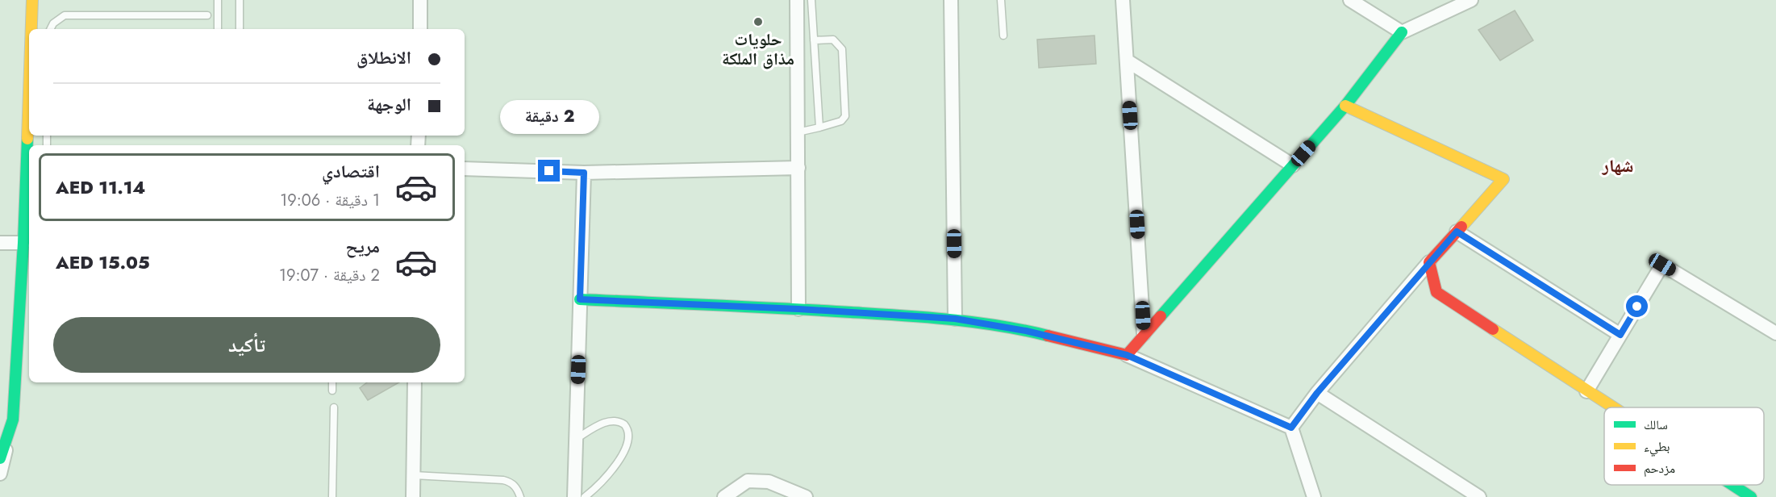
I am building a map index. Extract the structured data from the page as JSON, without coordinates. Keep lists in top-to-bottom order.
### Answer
{
  "districts": ["شهار"],
  "places": ["حلويات مذاق الملكة"],
  "legend": ["سالك", "بطيء", "مزدحم"],
  "page": {
    "banner": ["الانطلاق", "الوجهة"],
    "bubble": "2 دقيقة",
    "list": [
      {
        "name": "اقتصادي",
        "note": "1 دقيقة · 19:06",
        "value": "AED 11.14"
      },
      {
        "name": "مريح",
        "note": "2 دقيقة · 19:07",
        "value": "AED 15.05"
      }
    ],
    "buttons": "تأكيد"
  }
}
